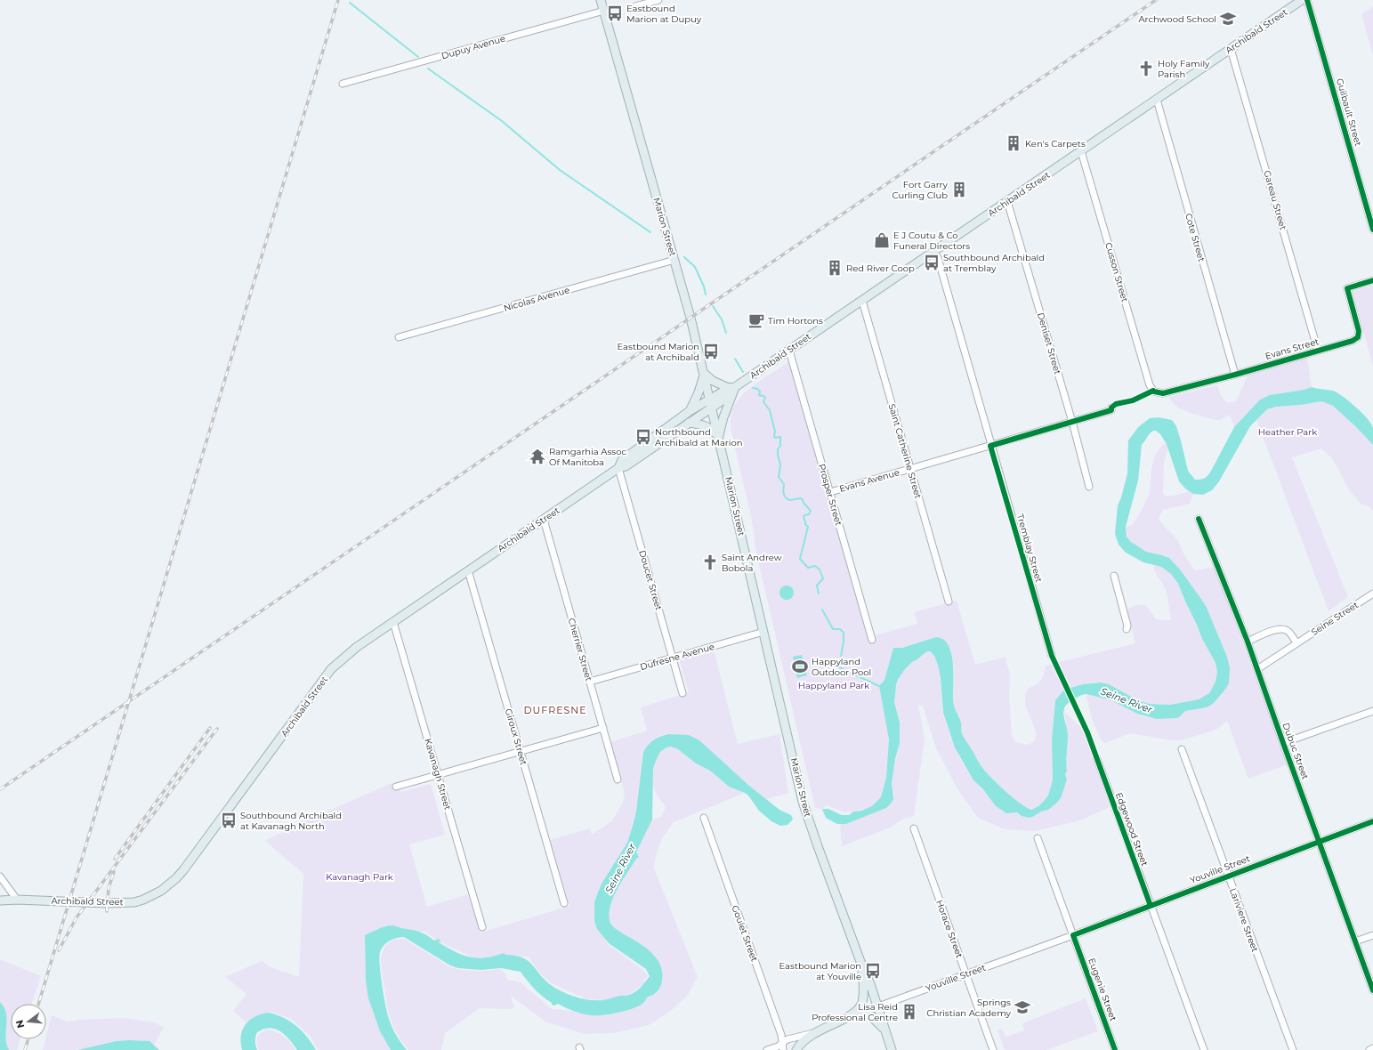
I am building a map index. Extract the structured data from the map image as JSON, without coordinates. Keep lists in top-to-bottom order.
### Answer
{
  "streets": {
    "main road": ["Archibald Street", "Marion Street"],
    "street": [
      "Dupuy Avenue",
      "Guilbault Street",
      "Gareau Street",
      "Cote Street",
      "Cusson Street",
      "Nicolas Avenue",
      "Deniset Street",
      "Evans Street",
      "Saint Catherine Street",
      "Evans Avenue",
      "Prosper Street",
      "Tremblay Street",
      "Doucet Street",
      "Seine Street",
      "Cherrier Street",
      "Dufresne Avenue",
      "Giroux Street",
      "Dubuc Street",
      "Kavanagh Street",
      "Edgewood Street",
      "Youville Street",
      "Lariviere Street",
      "Horace Street",
      "Goulet Street",
      "Eugenie Street"
    ]
  },
  "crossings": [
    ["Archibald Street", "Gareau Street"],
    ["Archibald Street", "Marion Street"],
    ["Archibald Street", "Cote Street"],
    ["Archibald Street", "Cusson Street"],
    ["Archibald Street", "Deniset Street"],
    ["Archibald Street", "Saint Catherine Street"],
    ["Archibald Street", "Prosper Street"],
    ["Archibald Street", "Tremblay Street"],
    ["Archibald Street", "Doucet Street"],
    ["Archibald Street", "Cherrier Street"],
    ["Archibald Street", "Giroux Street"],
    ["Archibald Street", "Kavanagh Street"],
    ["Dupuy Avenue", "Marion Street"],
    ["Gareau Street", "Evans Street"],
    ["Marion Street", "Nicolas Avenue"],
    ["Marion Street", "Dufresne Avenue"],
    ["Marion Street", "Youville Street"],
    ["Cote Street", "Evans Street"],
    ["Cusson Street", "Evans Street"],
    ["Saint Catherine Street", "Evans Avenue"],
    ["Evans Avenue", "Prosper Street"],
    ["Evans Avenue", "Tremblay Street"],
    ["Doucet Street", "Dufresne Avenue"],
    ["Seine Street", "Dubuc Street"],
    ["Cherrier Street", "Dufresne Avenue"],
    ["Dubuc Street", "Youville Street"],
    ["Edgewood Street", "Youville Street"],
    ["Youville Street", "Lariviere Street"],
    ["Youville Street", "Horace Street"],
    ["Youville Street", "Eugenie Street"]
  ],
  "districts": ["DUFRESNE"],
  "water": ["Seine River"],
  "parks": ["Heather Park", "Happyland Park", "Kavanagh Park"],
  "places": {
    "bus stop": [
      "Eastbound Marion at Dupuy",
      "Southbound Archibald at Tremblay",
      "Eastbound Marion at Archibald",
      "Northbound Archibald at Marion",
      "Southbound Archibald at Kavanagh North",
      "Eastbound Marion at Youville"
    ],
    "school or university": ["Archwood School", "Springs Christian Academy"],
    "church": ["Holy Family Parish", "Saint Andrew Bobola"],
    "building": [
      "Ken's Carpets",
      "Fort Garry Curling Club",
      "Red River Coop",
      "Lisa Reid Professional Centre"
    ],
    "shop": ["E J Coutu & Co Funeral Directors"],
    "cafe": ["Tim Hortons"],
    "temple": ["Ramgarhia Assoc Of Manitoba"],
    "sports": ["Happyland Outdoor Pool"]
  },
  "north": "left"
}
